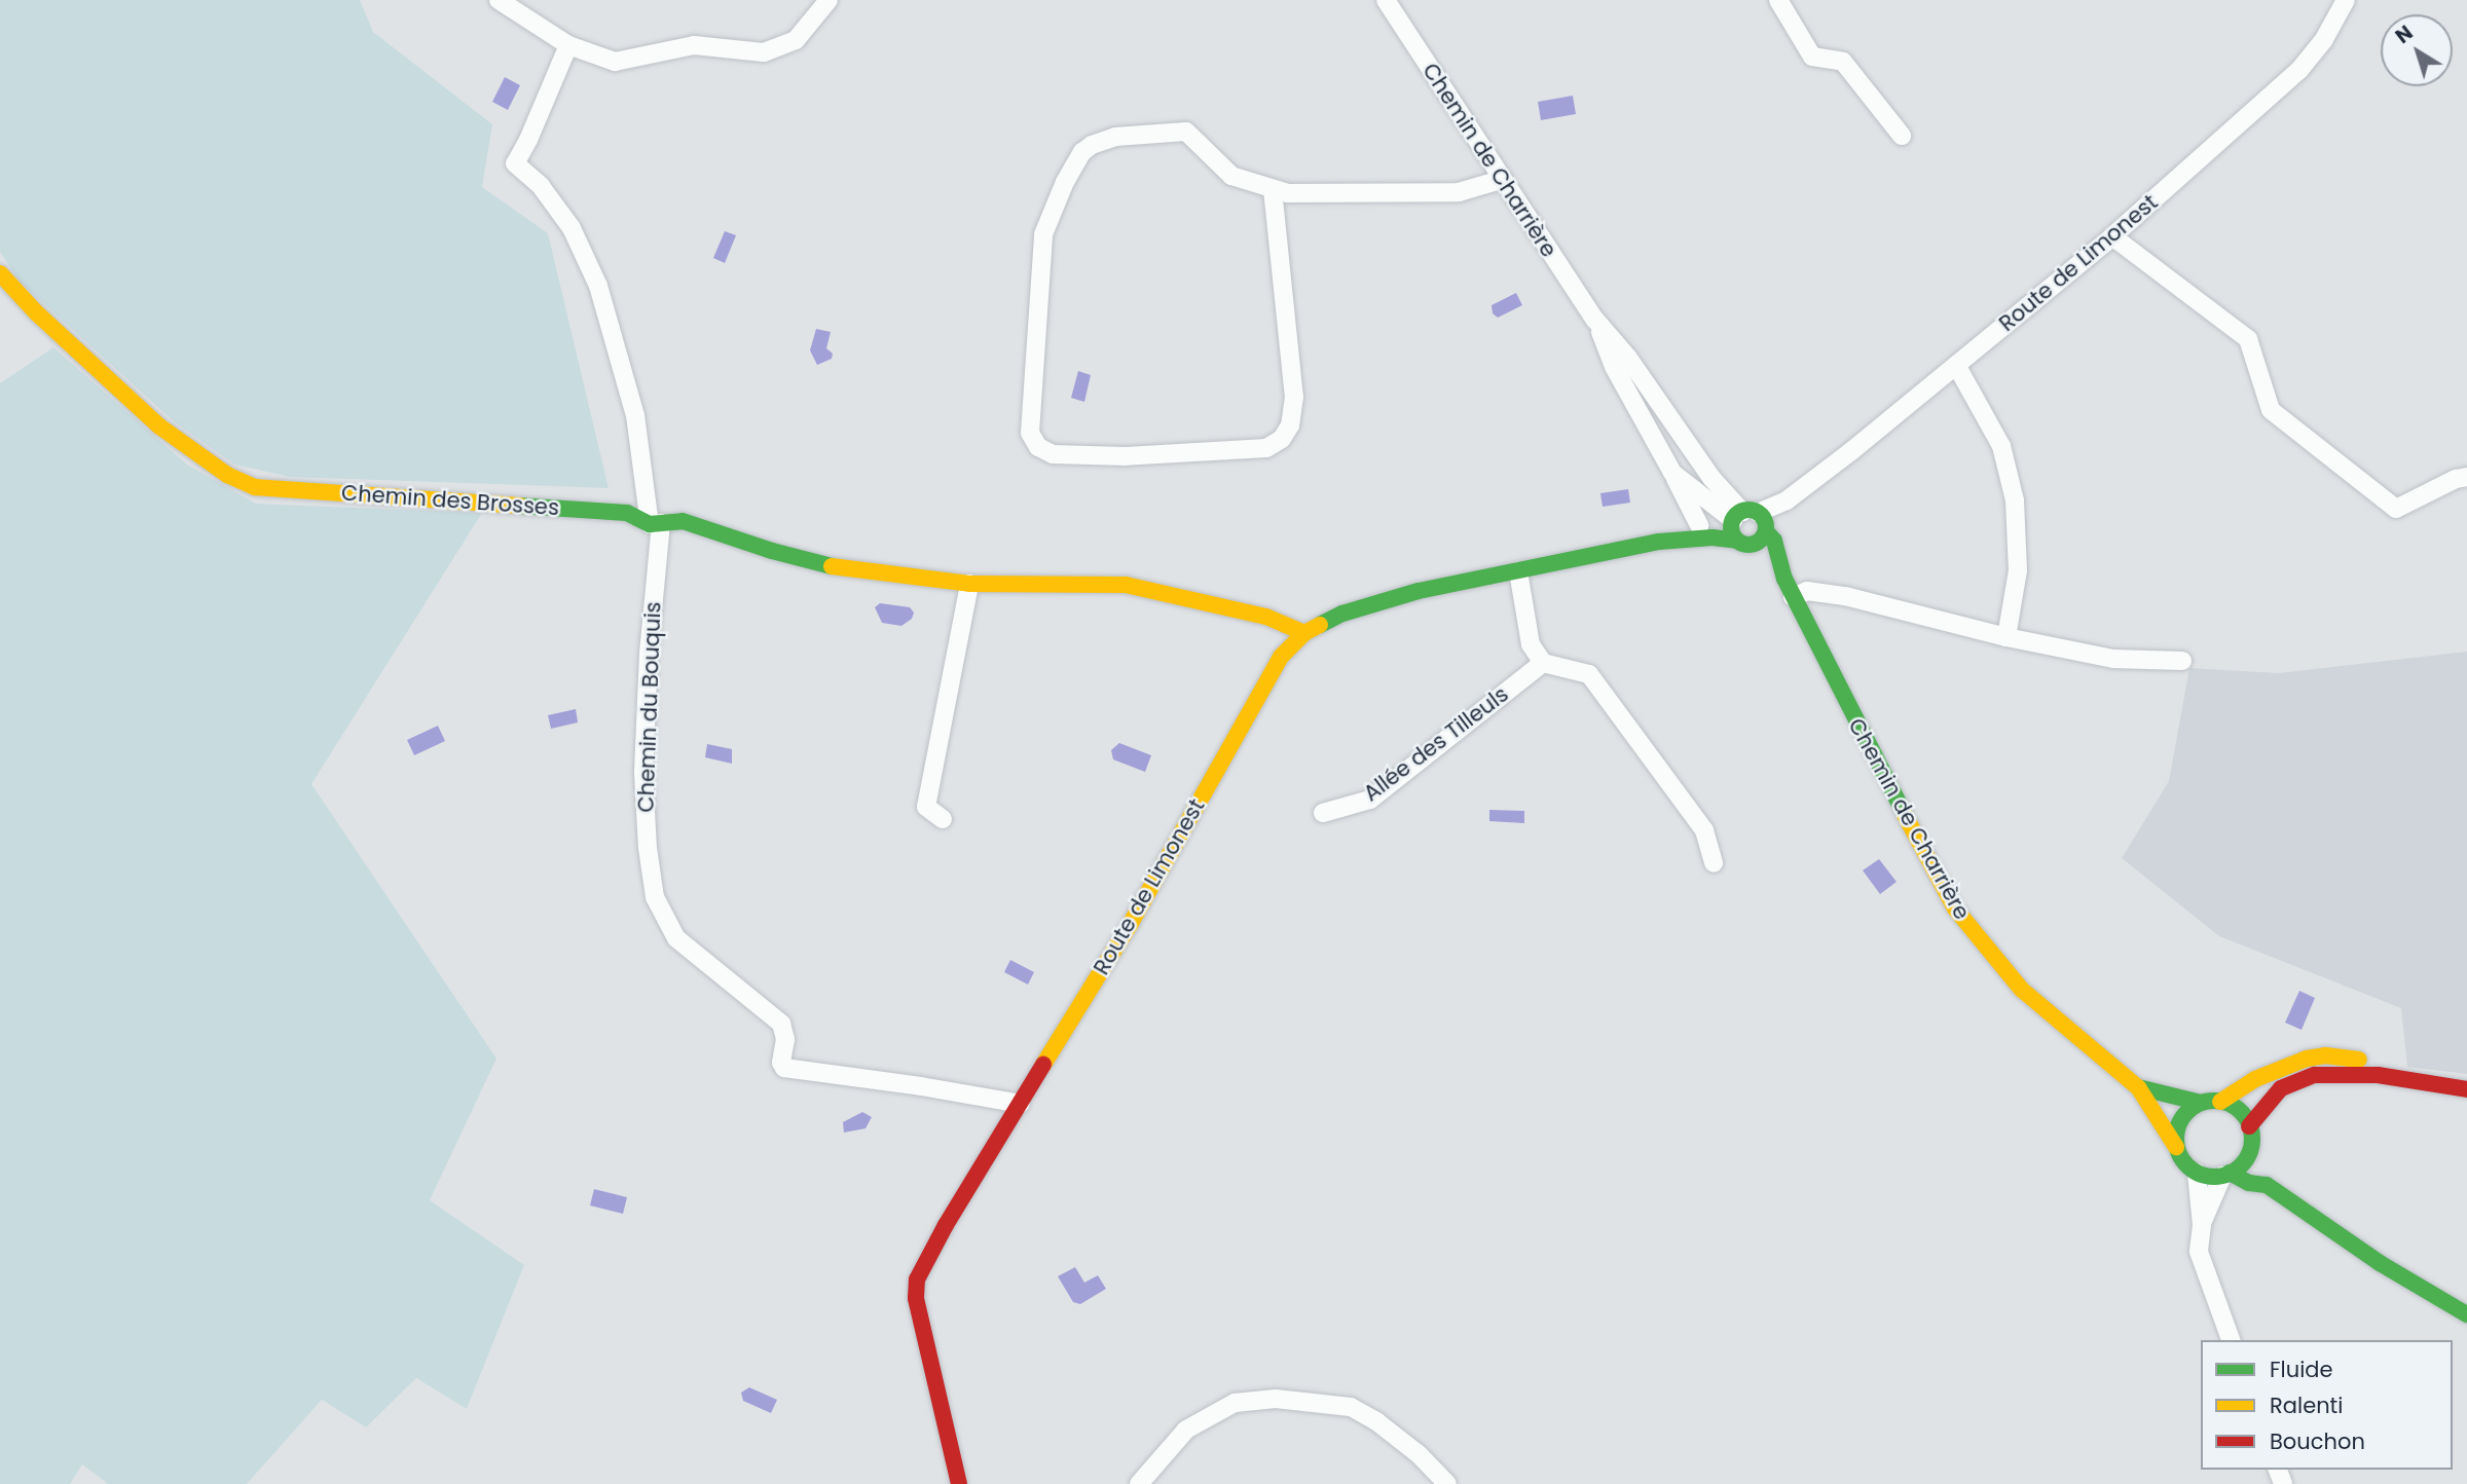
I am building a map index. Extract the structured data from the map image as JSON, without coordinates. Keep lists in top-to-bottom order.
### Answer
{
  "streets": {
    "street": [
      "Chemin de Charrière",
      "Route de Limonest",
      "Chemin des Brosses",
      "Chemin du Bouquis",
      "Allée des Tilleuls"
    ]
  },
  "crossings": [
    ["Chemin de Charrière", "Route de Limonest"],
    ["Route de Limonest", "Chemin des Brosses"],
    ["Route de Limonest", "Chemin du Bouquis"],
    ["Chemin des Brosses", "Chemin du Bouquis"]
  ],
  "legend": ["Fluide", "Ralenti", "Bouchon"],
  "north": "top left"
}
